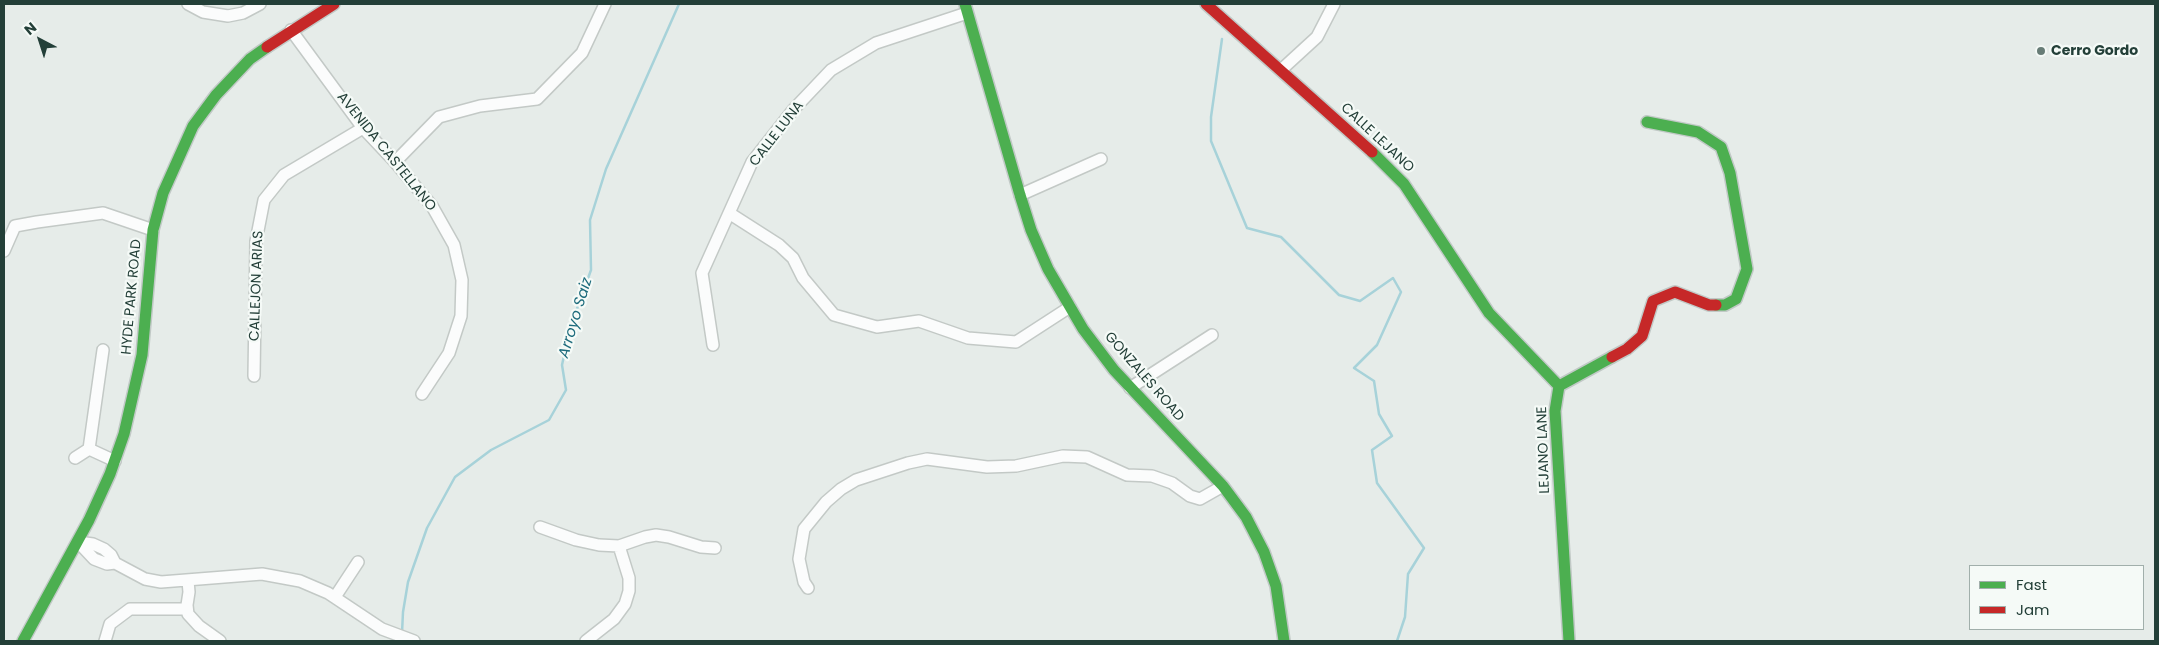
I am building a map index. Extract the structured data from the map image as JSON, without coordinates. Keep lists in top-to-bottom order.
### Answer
{
  "streets": {
    "street": [
      "CALLE LUNA",
      "CALLE LEJANO",
      "AVENIDA CASTELLANO",
      "CALLEJON ARIAS",
      "HYDE PARK ROAD",
      "GONZALES ROAD",
      "LEJANO LANE"
    ]
  },
  "crossings": [
    ["CALLE LUNA", "GONZALES ROAD"],
    ["CALLE LEJANO", "LEJANO LANE"],
    ["AVENIDA CASTELLANO", "CALLEJON ARIAS"],
    ["AVENIDA CASTELLANO", "HYDE PARK ROAD"]
  ],
  "water": ["Arroyo Saiz"],
  "places": ["Cerro Gordo"],
  "legend": ["Fast", "Jam"],
  "north": "top left"
}
